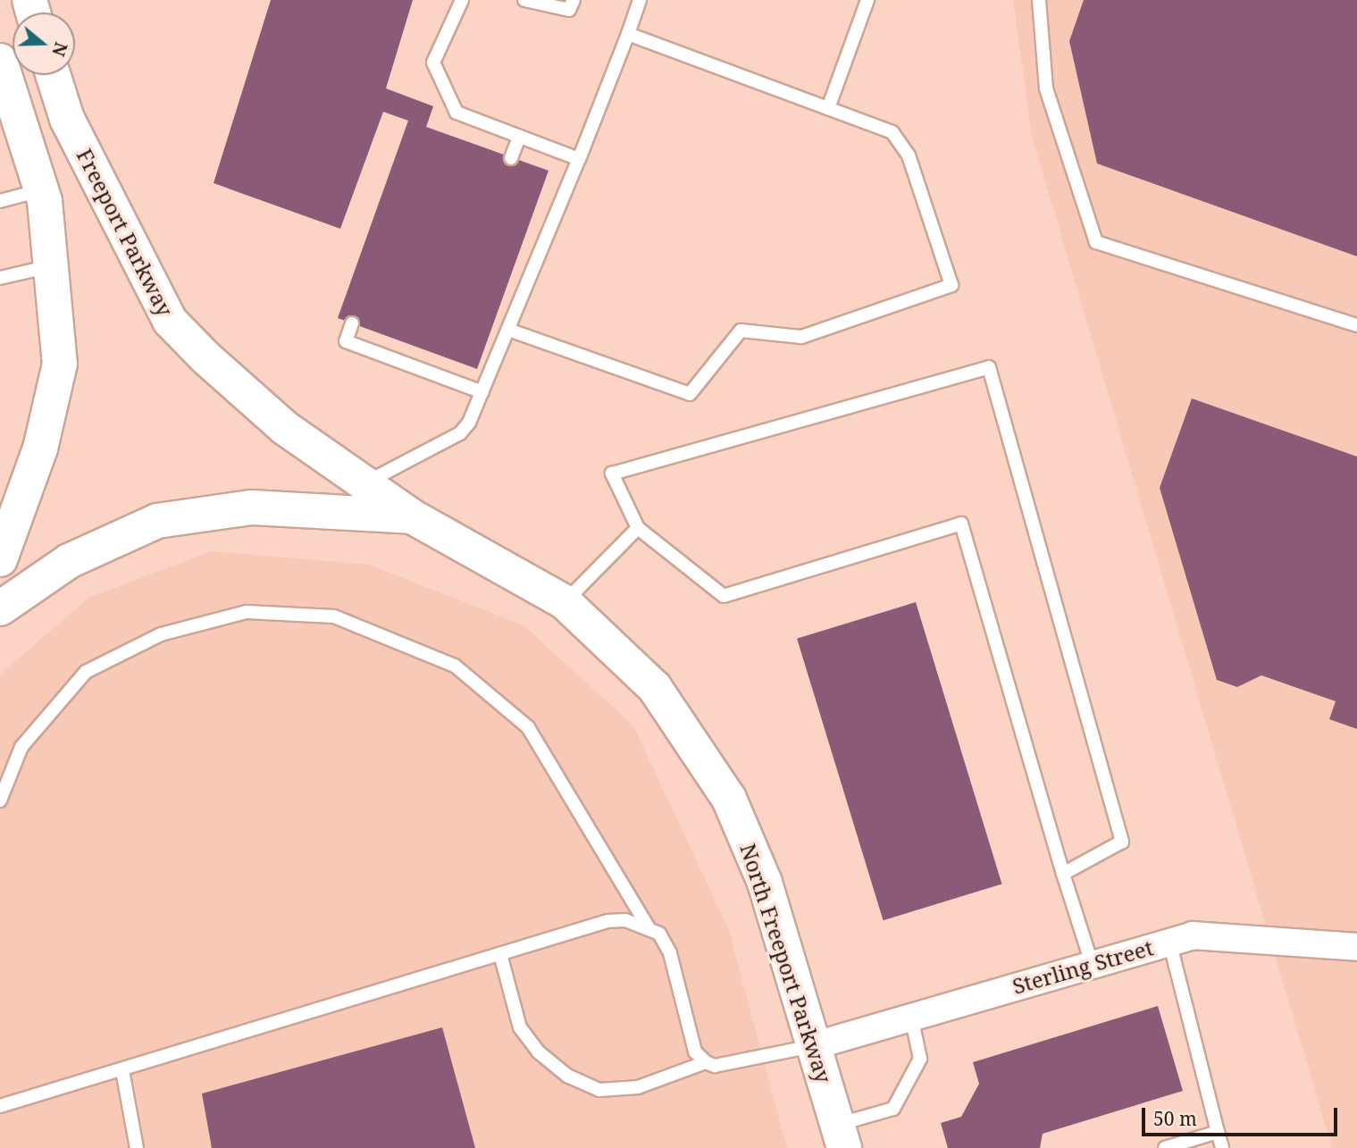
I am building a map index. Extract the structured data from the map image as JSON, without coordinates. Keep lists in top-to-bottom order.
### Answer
{
  "streets": {
    "main road": ["Freeport Parkway", "North Freeport Parkway"],
    "street": ["Sterling Street"]
  },
  "crossings": [
    ["Freeport Parkway", "North Freeport Parkway"],
    ["North Freeport Parkway", "Sterling Street"]
  ],
  "scale_bar": "50 m",
  "north": "right"
}
